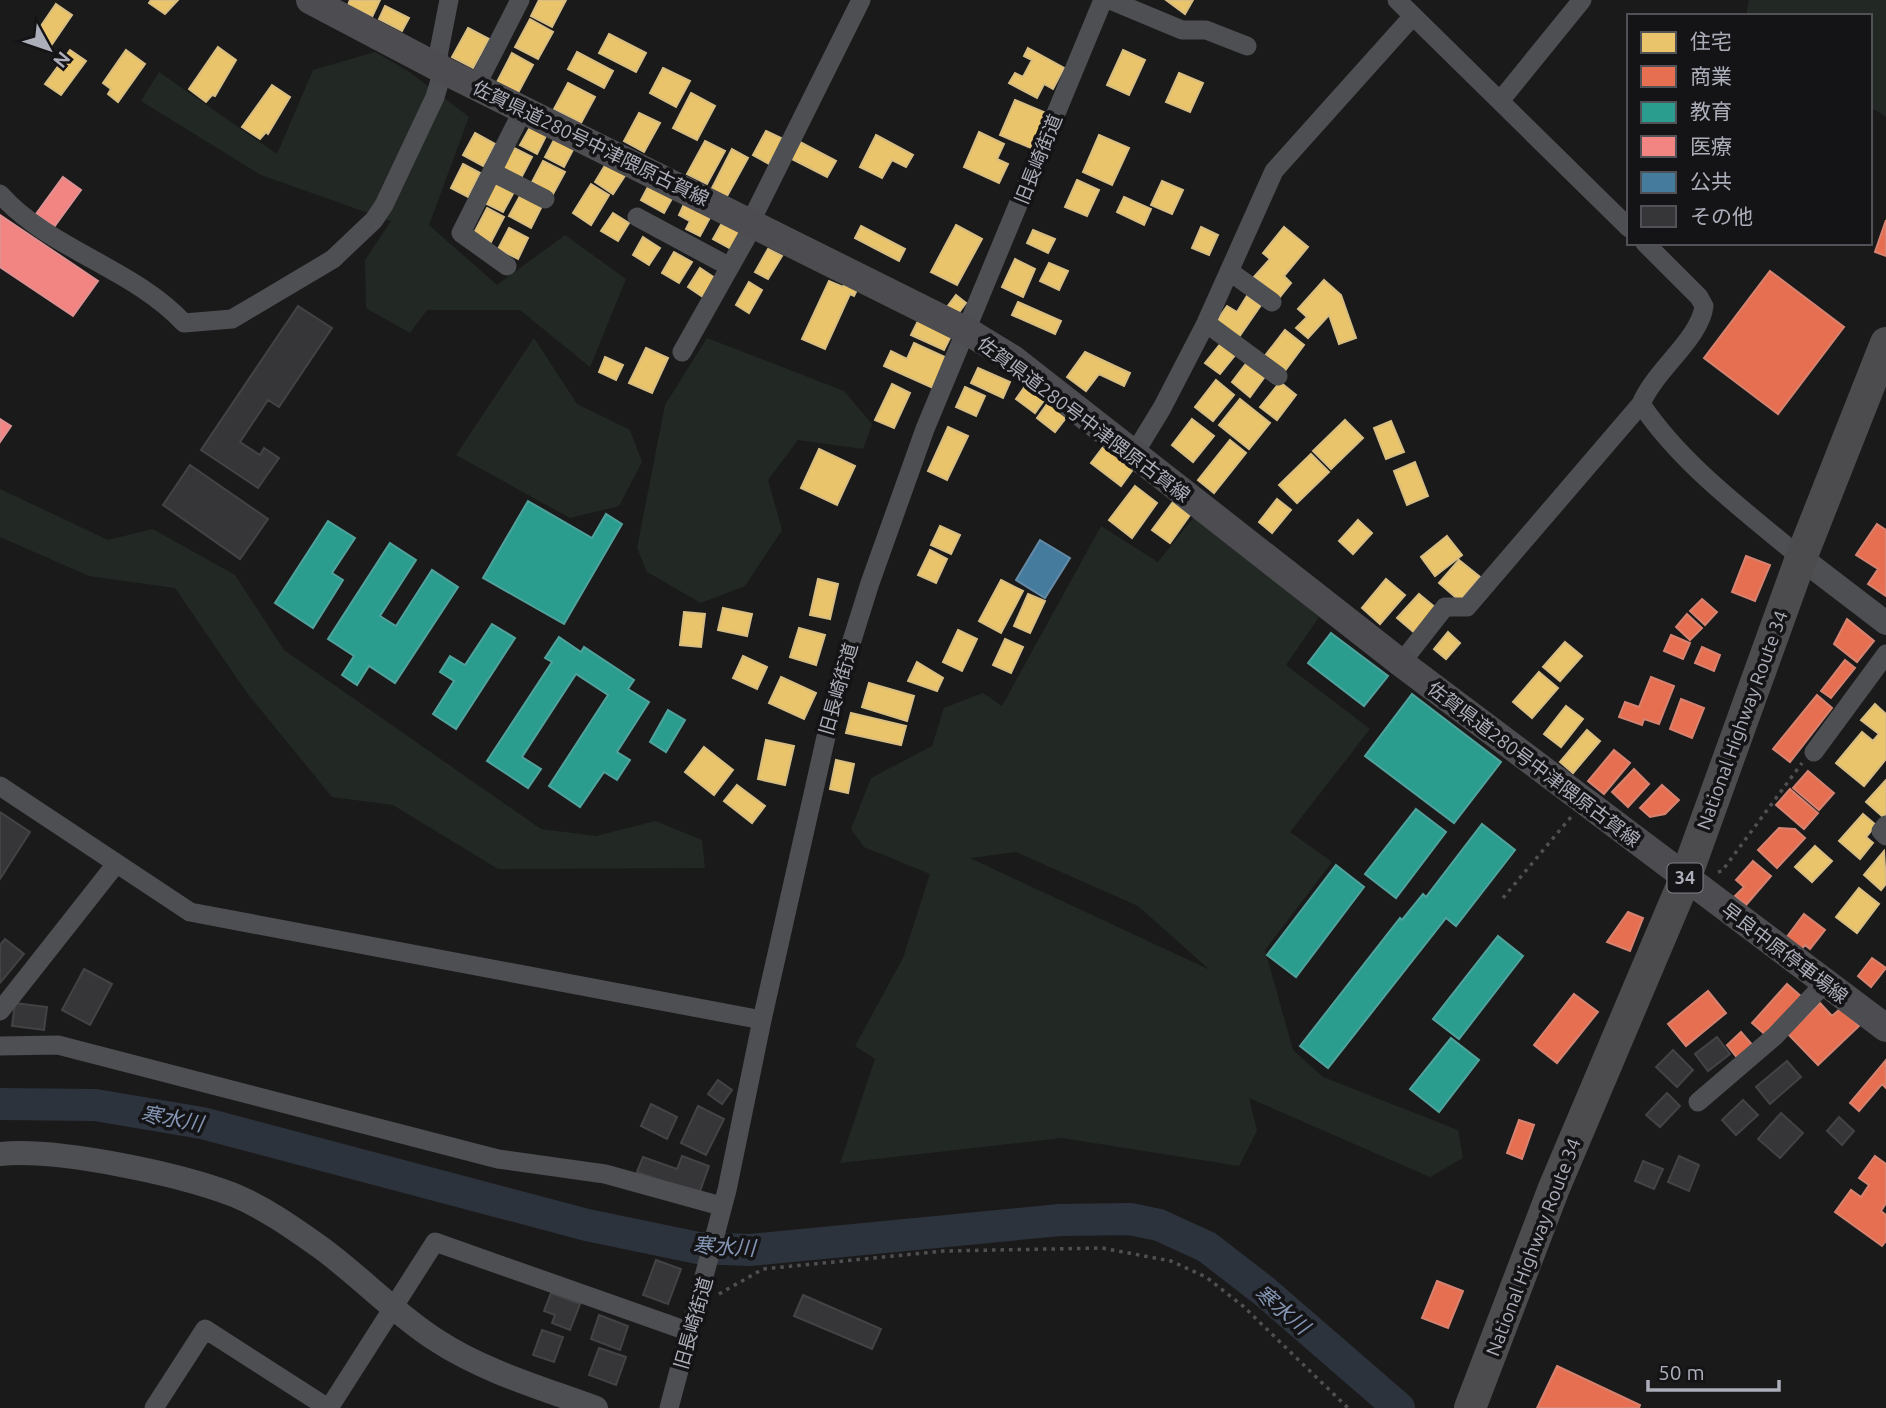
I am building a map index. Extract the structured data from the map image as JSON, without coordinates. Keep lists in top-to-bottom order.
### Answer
{
  "streets": {
    "highway": ["National Highway Route 34", "34"],
    "main road": ["佐賀県道280号中津隈原古賀線", "早良中原停車場線"],
    "street": ["旧長崎街道"]
  },
  "crossings": [
    ["佐賀県道280号中津隈原古賀線", "旧長崎街道"],
    ["佐賀県道280号中津隈原古賀線", "National Highway Route 34"],
    ["佐賀県道280号中津隈原古賀線", "早良中原停車場線"],
    ["National Highway Route 34", "早良中原停車場線"]
  ],
  "water": ["寒水川"],
  "legend": [
    "住宅",
    "商業",
    "教育",
    "医療",
    "公共",
    "その他"
  ],
  "scale_bar": "50 m",
  "north": "bottom right"
}
